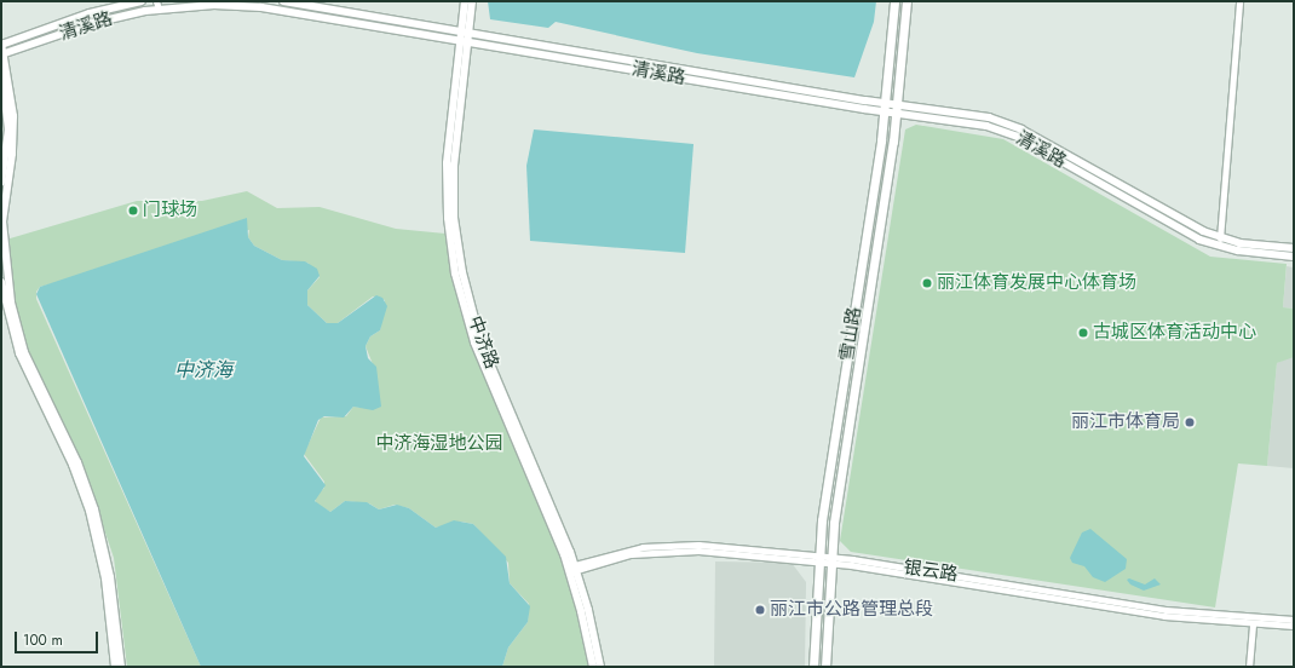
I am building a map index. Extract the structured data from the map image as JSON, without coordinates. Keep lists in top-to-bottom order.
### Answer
{
  "streets": {
    "main road": ["雪山路"],
    "street": ["清溪路", "中济路", "银云路"]
  },
  "crossings": [
    ["清溪路", "雪山路"],
    ["清溪路", "中济路"],
    ["雪山路", "银云路"],
    ["中济路", "银云路"]
  ],
  "water": ["中济海"],
  "parks": ["中济海湿地公园"],
  "places": [
    "门球场",
    "丽江体育发展中心体育场",
    "古城区体育活动中心",
    "丽江市体育局",
    "丽江市公路管理总段"
  ],
  "scale_bar": "100 m"
}
